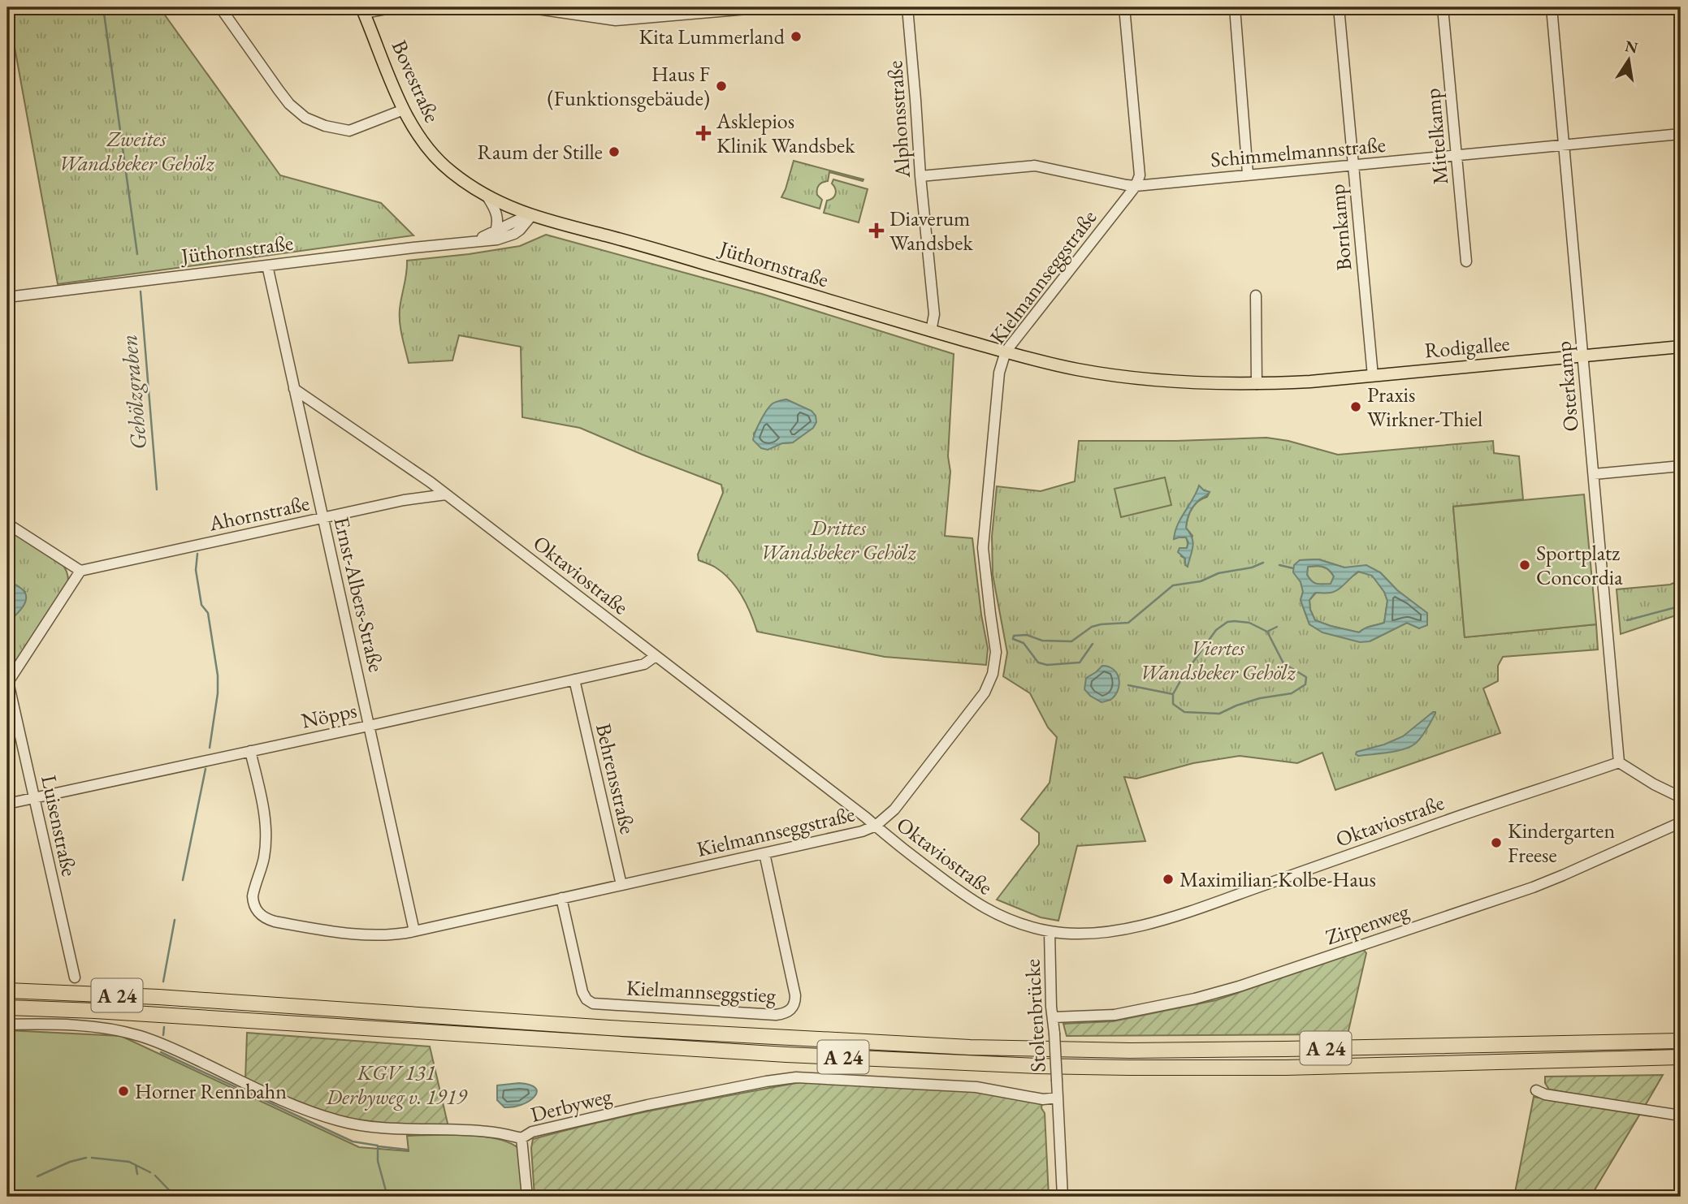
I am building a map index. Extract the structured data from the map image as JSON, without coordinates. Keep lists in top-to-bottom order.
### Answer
{
  "streets": {
    "highway": ["A 24"],
    "main road": ["Bovestraße", "Jüthornstraße", "Rodigallee"],
    "street": [
      "Alphonsstraße",
      "Mittelkamp",
      "Schimmelmannstraße",
      "Bornkamp",
      "Kielmannseggstraße",
      "Osterkamp",
      "Ahornstraße",
      "Oktaviostraße",
      "Ernst-Albers-Straße",
      "Nöpps",
      "Behrensstraße",
      "Luisenstraße",
      "Zirpenweg",
      "Kielmannseggstieg",
      "Stoltenbrücke",
      "Derbyweg"
    ]
  },
  "crossings": [
    ["Bovestraße", "Jüthornstraße"],
    ["Alphonsstraße", "Schimmelmannstraße"],
    ["Alphonsstraße", "Jüthornstraße"],
    ["Mittelkamp", "Schimmelmannstraße"],
    ["Schimmelmannstraße", "Bornkamp"],
    ["Schimmelmannstraße", "Kielmannseggstraße"],
    ["Schimmelmannstraße", "Osterkamp"],
    ["Bornkamp", "Rodigallee"],
    ["Jüthornstraße", "Kielmannseggstraße"],
    ["Jüthornstraße", "Rodigallee"],
    ["Jüthornstraße", "Ernst-Albers-Straße"],
    ["Kielmannseggstraße", "Rodigallee"],
    ["Kielmannseggstraße", "Oktaviostraße"],
    ["Kielmannseggstraße", "Ernst-Albers-Straße"],
    ["Kielmannseggstraße", "Nöpps"],
    ["Kielmannseggstraße", "Behrensstraße"],
    ["Kielmannseggstraße", "Kielmannseggstieg"],
    ["Rodigallee", "Osterkamp"],
    ["Osterkamp", "Oktaviostraße"],
    ["Ahornstraße", "Oktaviostraße"],
    ["Ahornstraße", "Ernst-Albers-Straße"],
    ["Oktaviostraße", "Ernst-Albers-Straße"],
    ["Oktaviostraße", "Nöpps"],
    ["Oktaviostraße", "Stoltenbrücke"],
    ["Ernst-Albers-Straße", "Nöpps"],
    ["Nöpps", "Behrensstraße"],
    ["Nöpps", "Luisenstraße"],
    ["Zirpenweg", "Stoltenbrücke"],
    ["Stoltenbrücke", "Derbyweg"]
  ],
  "water": ["Gehölzgraben"],
  "parks": [
    "Zweites Wandsbeker Gehölz",
    "Drittes Wandsbeker Gehölz",
    "Viertes Wandsbeker Gehölz",
    "KGV 131 Derbyweg v. 1919"
  ],
  "places": {
    "other": [
      "Kita Lummerland",
      "Haus F (Funktionsgebäude)",
      "Raum der Stille",
      "Praxis Wirkner-Thiel",
      "Sportplatz Concordia",
      "Kindergarten Freese",
      "Maximilian-Kolbe-Haus",
      "Horner Rennbahn"
    ],
    "health": ["Asklepios Klinik Wandsbek", "Diaverum Wandsbek"]
  },
  "north": "top"
}
